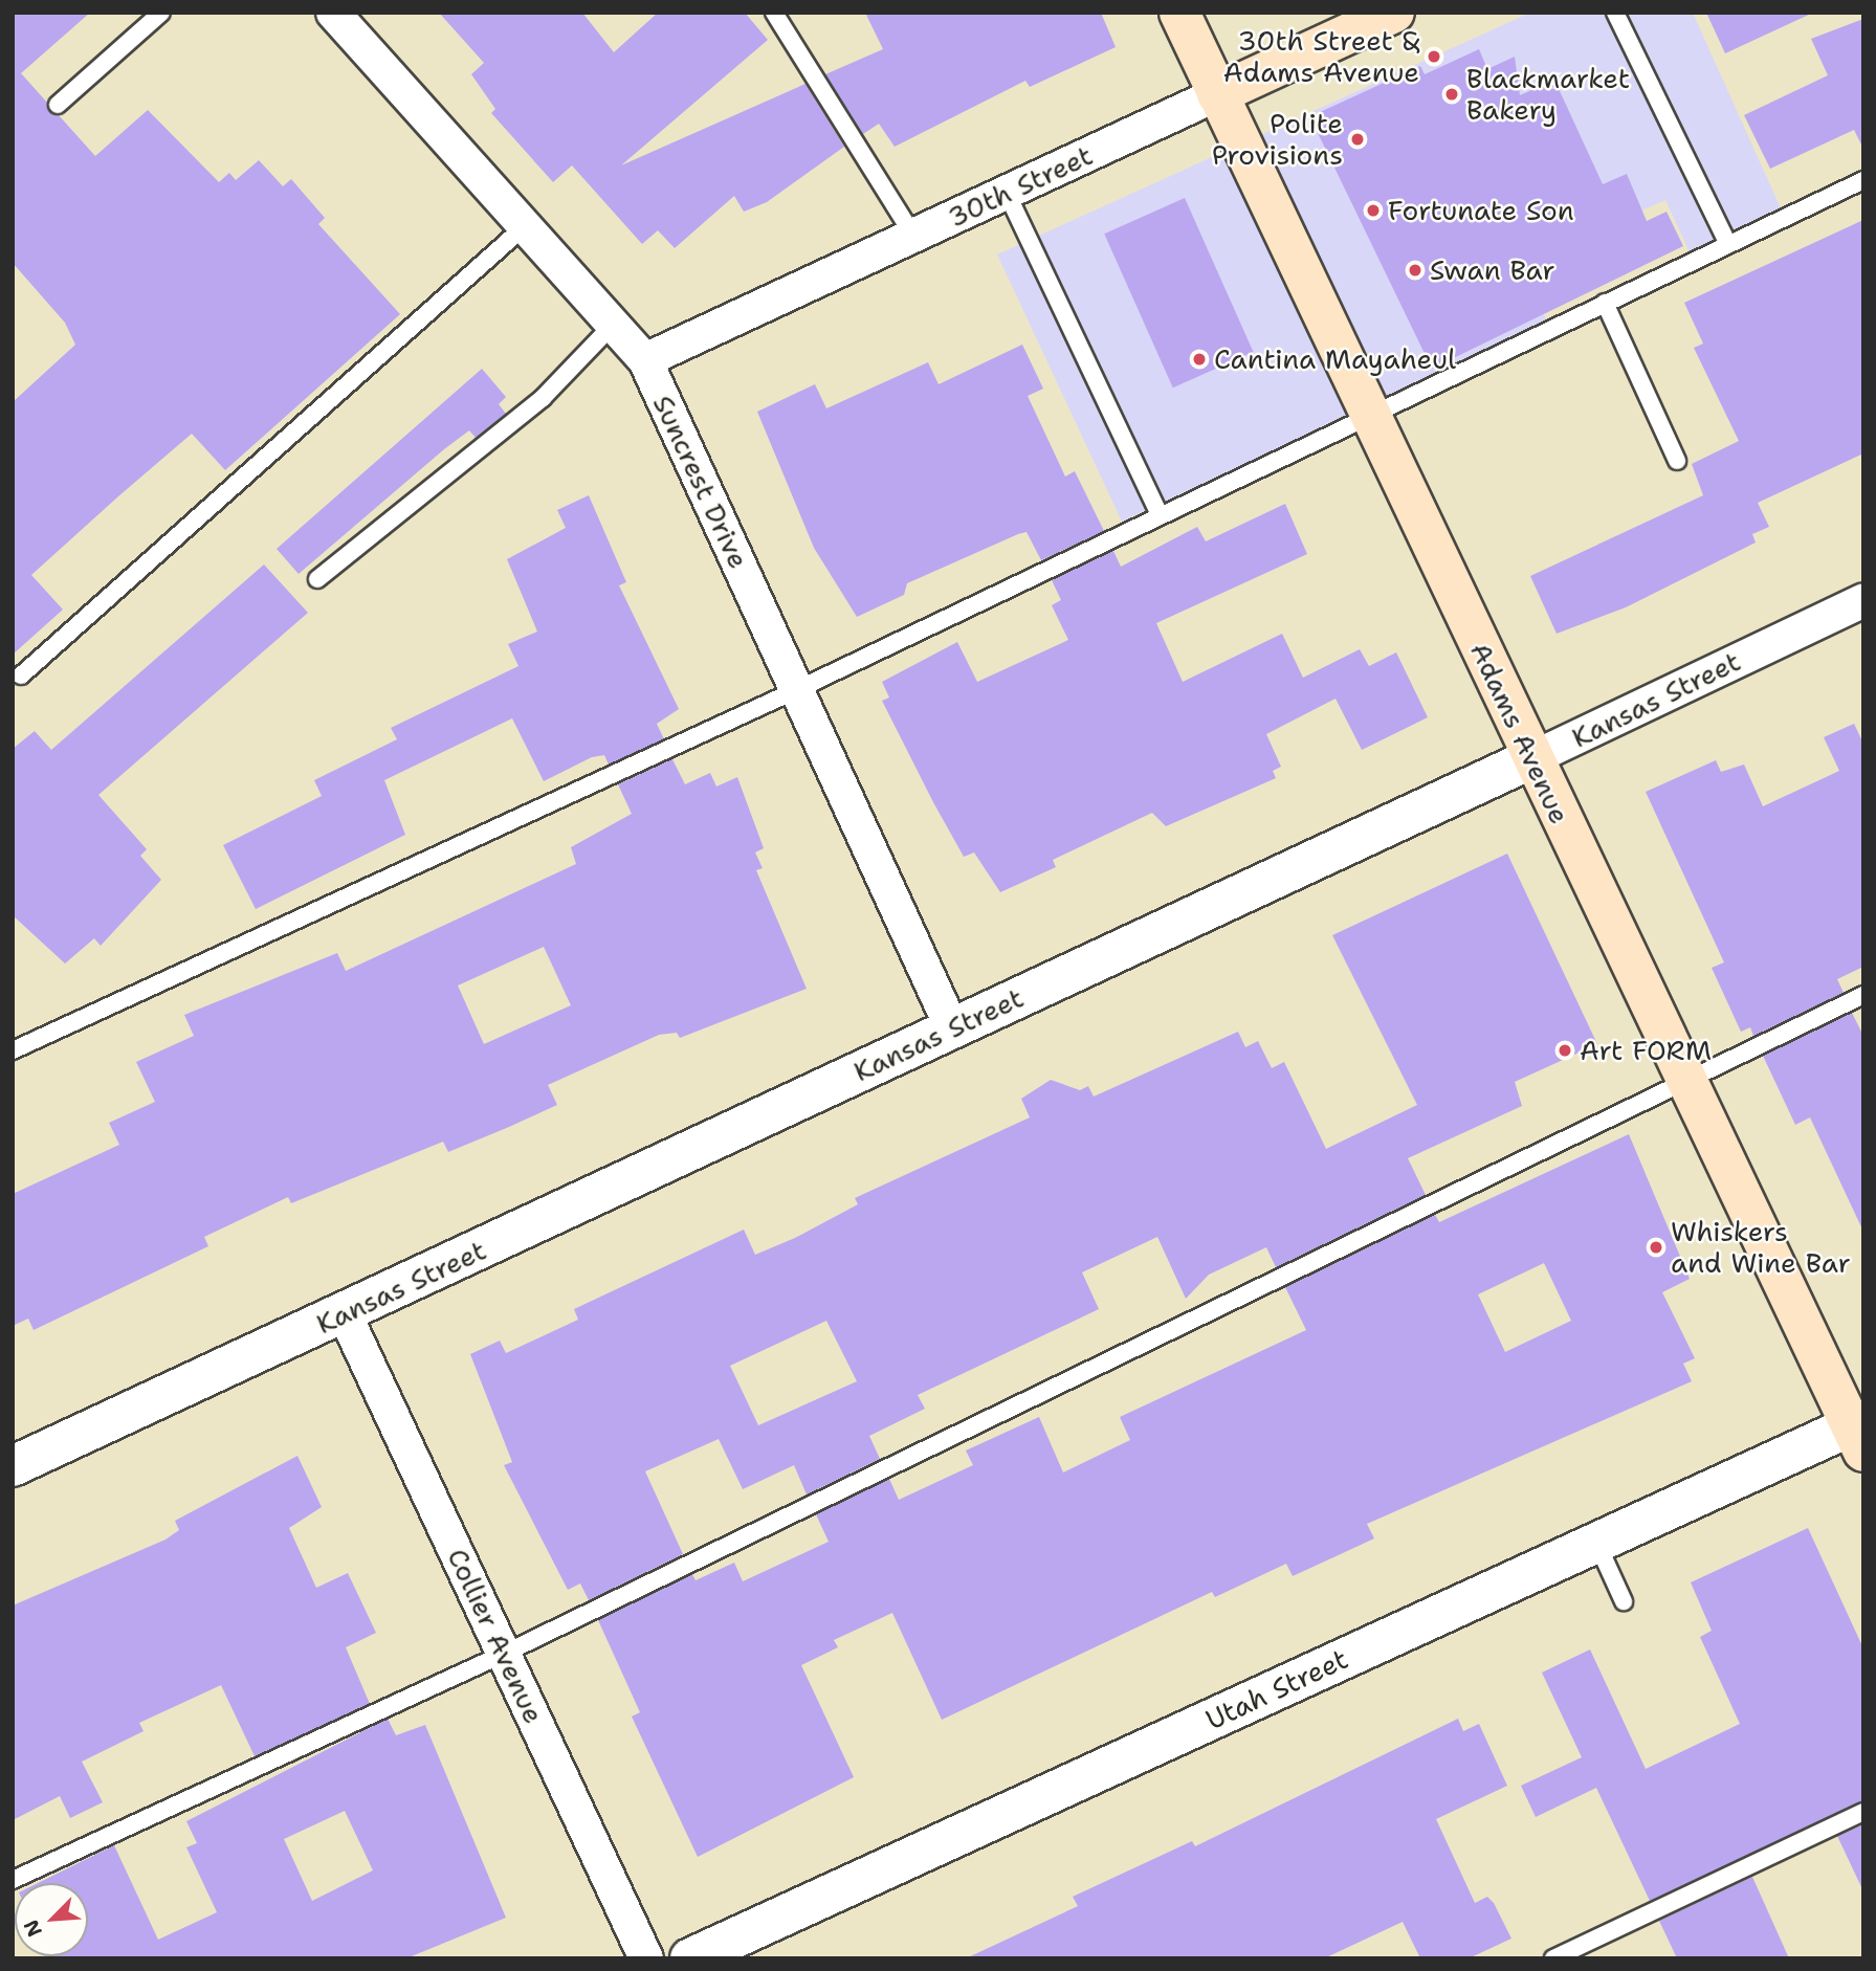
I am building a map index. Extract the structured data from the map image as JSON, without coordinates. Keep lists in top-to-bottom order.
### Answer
{
  "streets": {
    "main road": ["30th Street", "Adams Avenue"],
    "street": [
      "Suncrest Drive",
      "Kansas Street",
      "Collier Avenue",
      "Utah Street"
    ]
  },
  "crossings": [
    ["30th Street", "Suncrest Drive"],
    ["30th Street", "Adams Avenue"],
    ["Suncrest Drive", "Kansas Street"],
    ["Kansas Street", "Adams Avenue"],
    ["Kansas Street", "Collier Avenue"],
    ["Adams Avenue", "Utah Street"]
  ],
  "places": [
    "30th Street & Adams Avenue",
    "Blackmarket Bakery",
    "Polite Provisions",
    "Fortunate Son",
    "Swan Bar",
    "Cantina Mayaheul",
    "Art FORM",
    "Whiskers and Wine Bar"
  ],
  "north": "bottom left"
}
